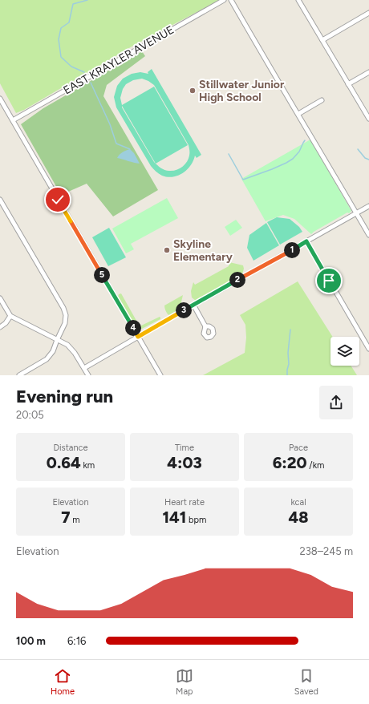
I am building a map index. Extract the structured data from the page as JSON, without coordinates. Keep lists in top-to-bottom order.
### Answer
{
  "streets": {
    "street": ["EAST KRAYLER AVENUE"]
  },
  "places": ["Stillwater Junior High School", "Skyline Elementary"],
  "page": {
    "pins": [
      "1",
      "5",
      "2",
      "3",
      "4"
    ],
    "heading": ["Evening run", "20:05"],
    "stats": [
      ["Distance", "0.64 km"],
      ["Time", "4:03"],
      ["Pace", "6:20 /km"],
      ["Elevation", "7 m"],
      ["Heart rate", "141 bpm"],
      ["kcal", "48"]
    ],
    "chart": ["Elevation", "238–245 m"],
    "list": [
      {
        "name": "100 m",
        "note": "6:16"
      }
    ],
    "tabs": ["Home", "Map", "Saved"]
  }
}
